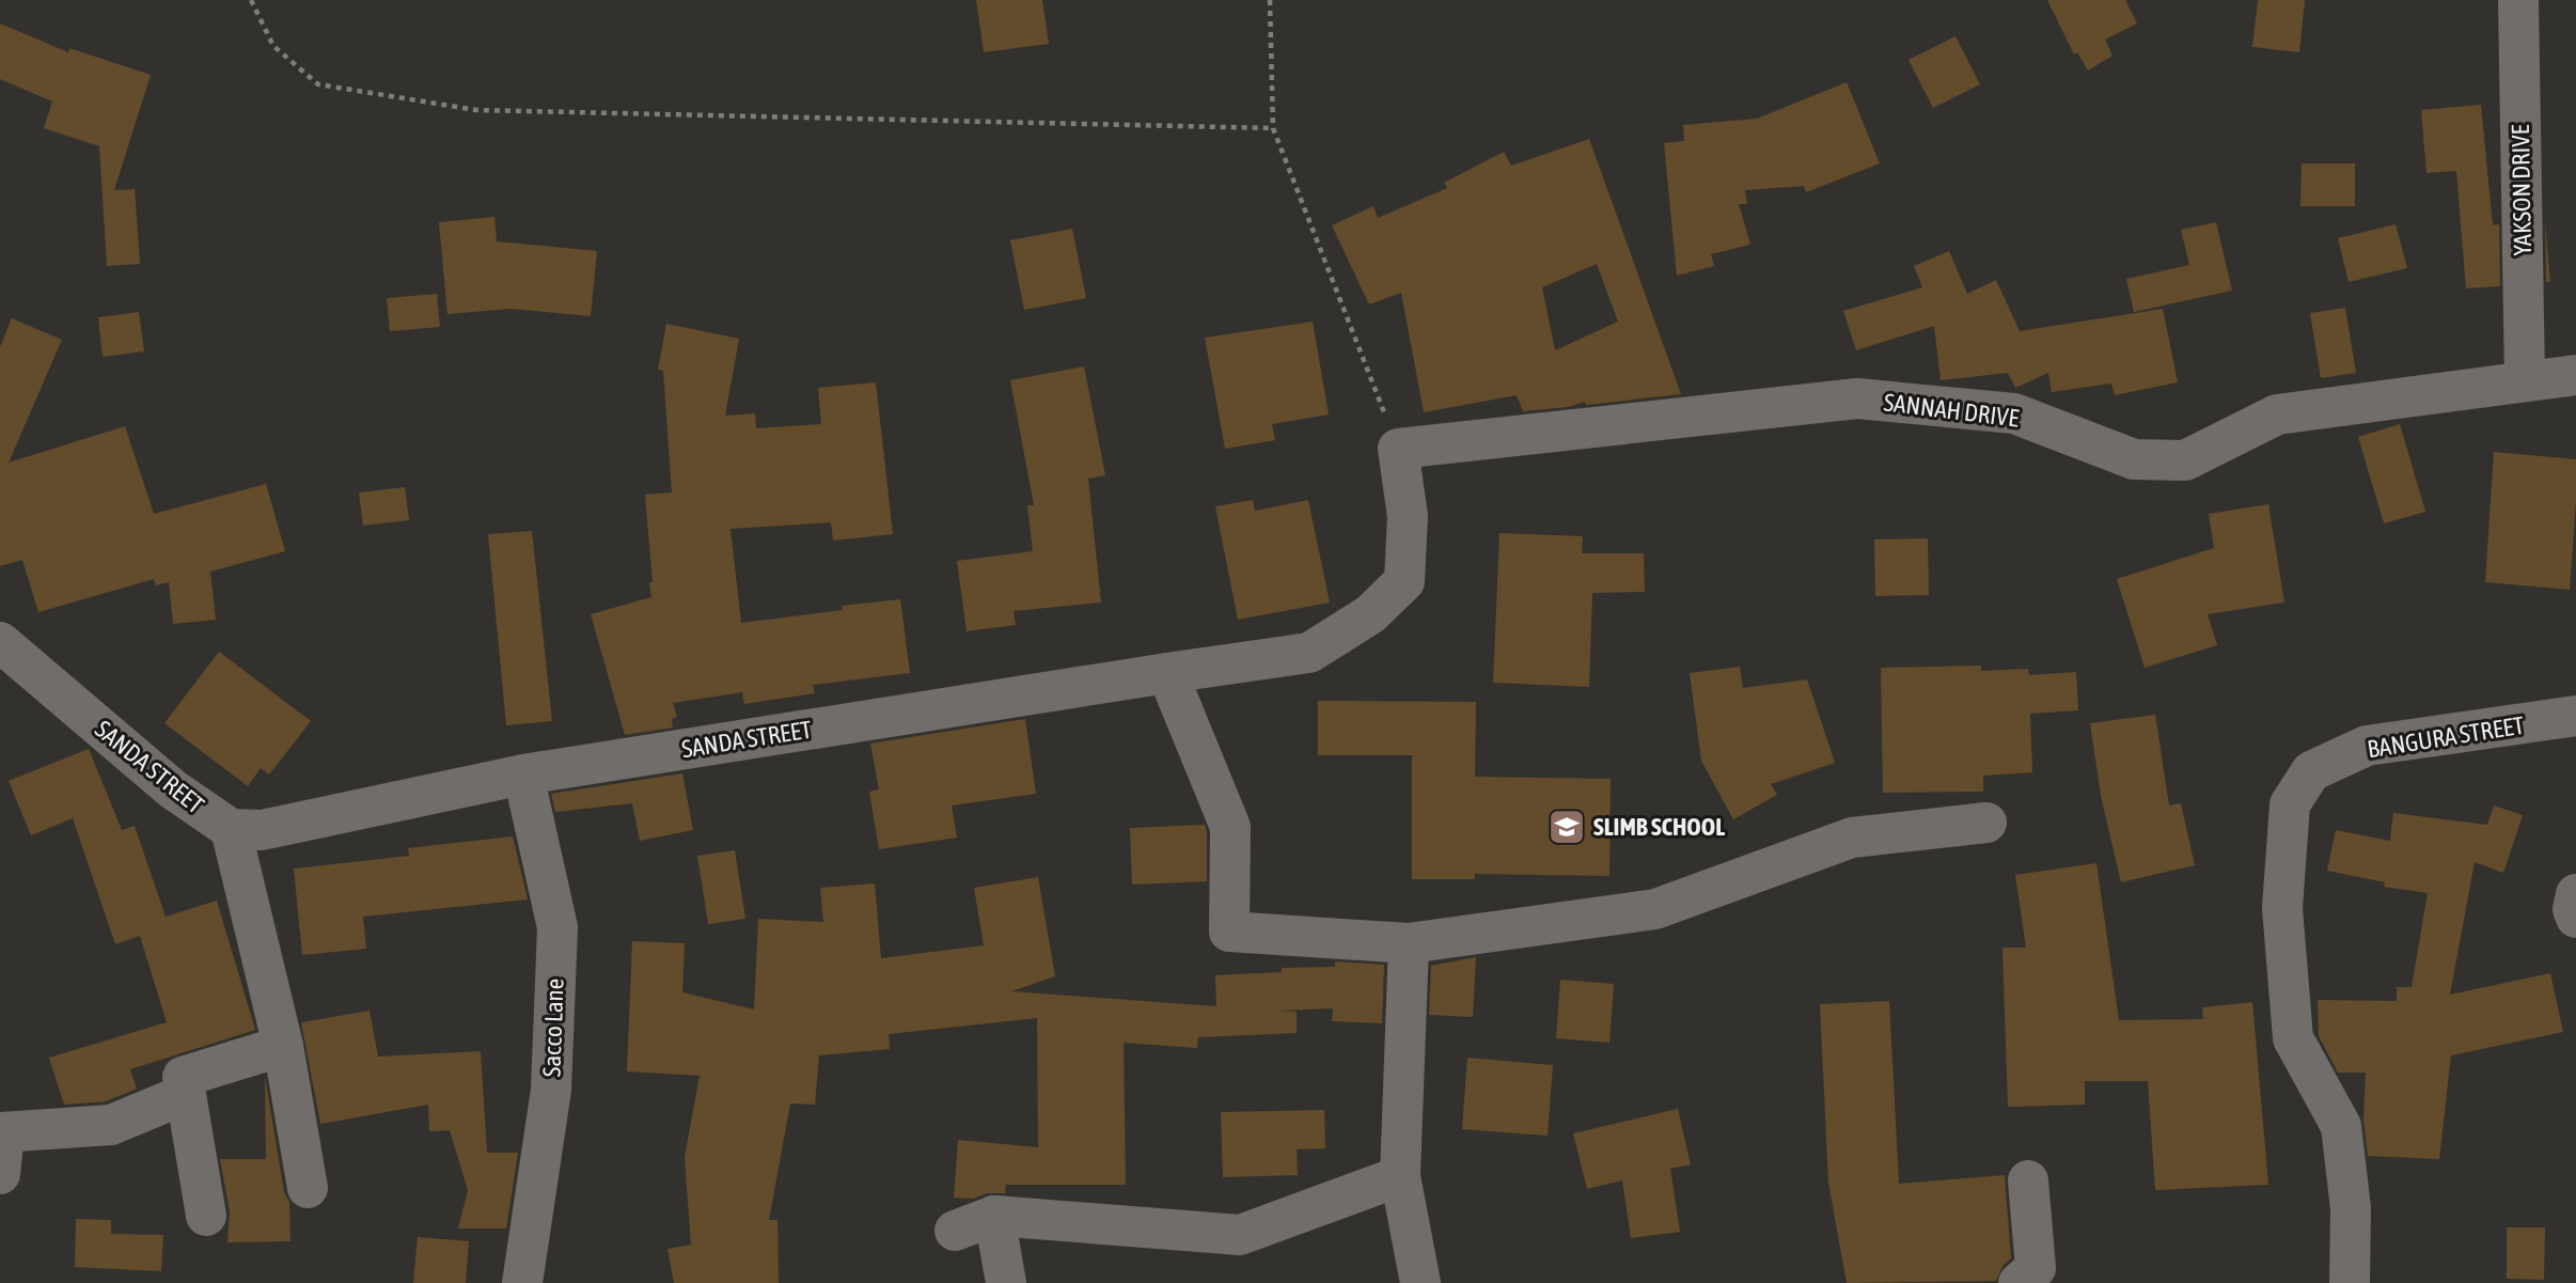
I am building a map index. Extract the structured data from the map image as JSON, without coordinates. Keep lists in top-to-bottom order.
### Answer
{
  "streets": {
    "street": [
      "YAKSON DRIVE",
      "SANNAH DRIVE",
      "BANGURA STREET",
      "SANDA STREET",
      "Sacco Lane"
    ]
  },
  "crossings": [
    ["YAKSON DRIVE", "SANNAH DRIVE"],
    ["SANNAH DRIVE", "SANDA STREET"],
    ["SANDA STREET", "Sacco Lane"]
  ],
  "places": {
    "school or university": ["SLIMB SCHOOL"]
  }
}
